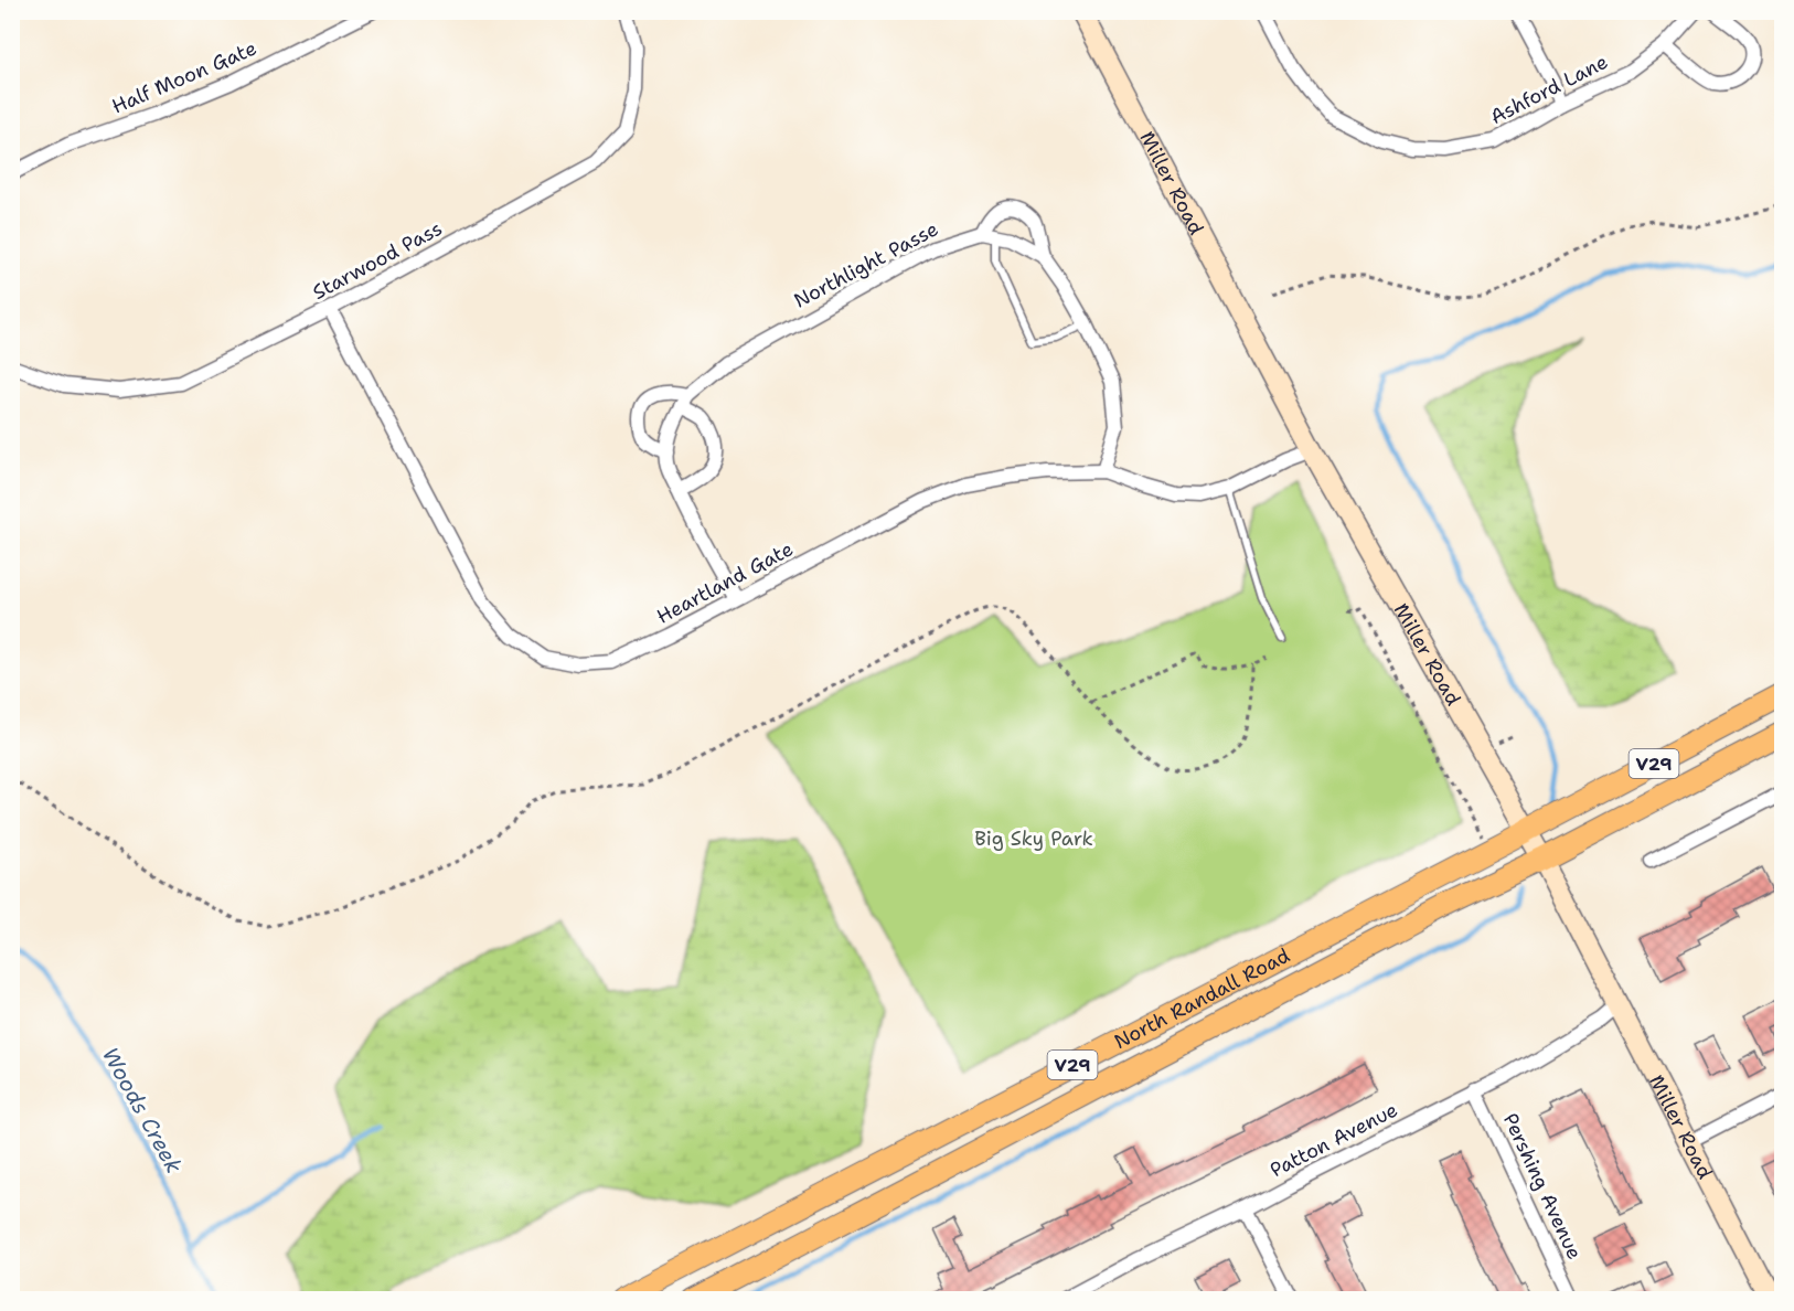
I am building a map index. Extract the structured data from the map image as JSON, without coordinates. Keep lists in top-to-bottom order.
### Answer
{
  "streets": {
    "main road": ["V29", "North Randall Road"],
    "street": [
      "Half Moon Gate",
      "Ashford Lane",
      "Miller Road",
      "Starwood Pass",
      "Northlight Passe",
      "Heartland Gate",
      "Patton Avenue",
      "Pershing Avenue"
    ]
  },
  "crossings": [
    ["Miller Road", "Heartland Gate"],
    ["Miller Road", "North Randall Road"],
    ["Miller Road", "Patton Avenue"],
    ["Starwood Pass", "Heartland Gate"],
    ["Patton Avenue", "Pershing Avenue"]
  ],
  "water": ["Woods Creek"],
  "parks": ["Big Sky Park"]
}
